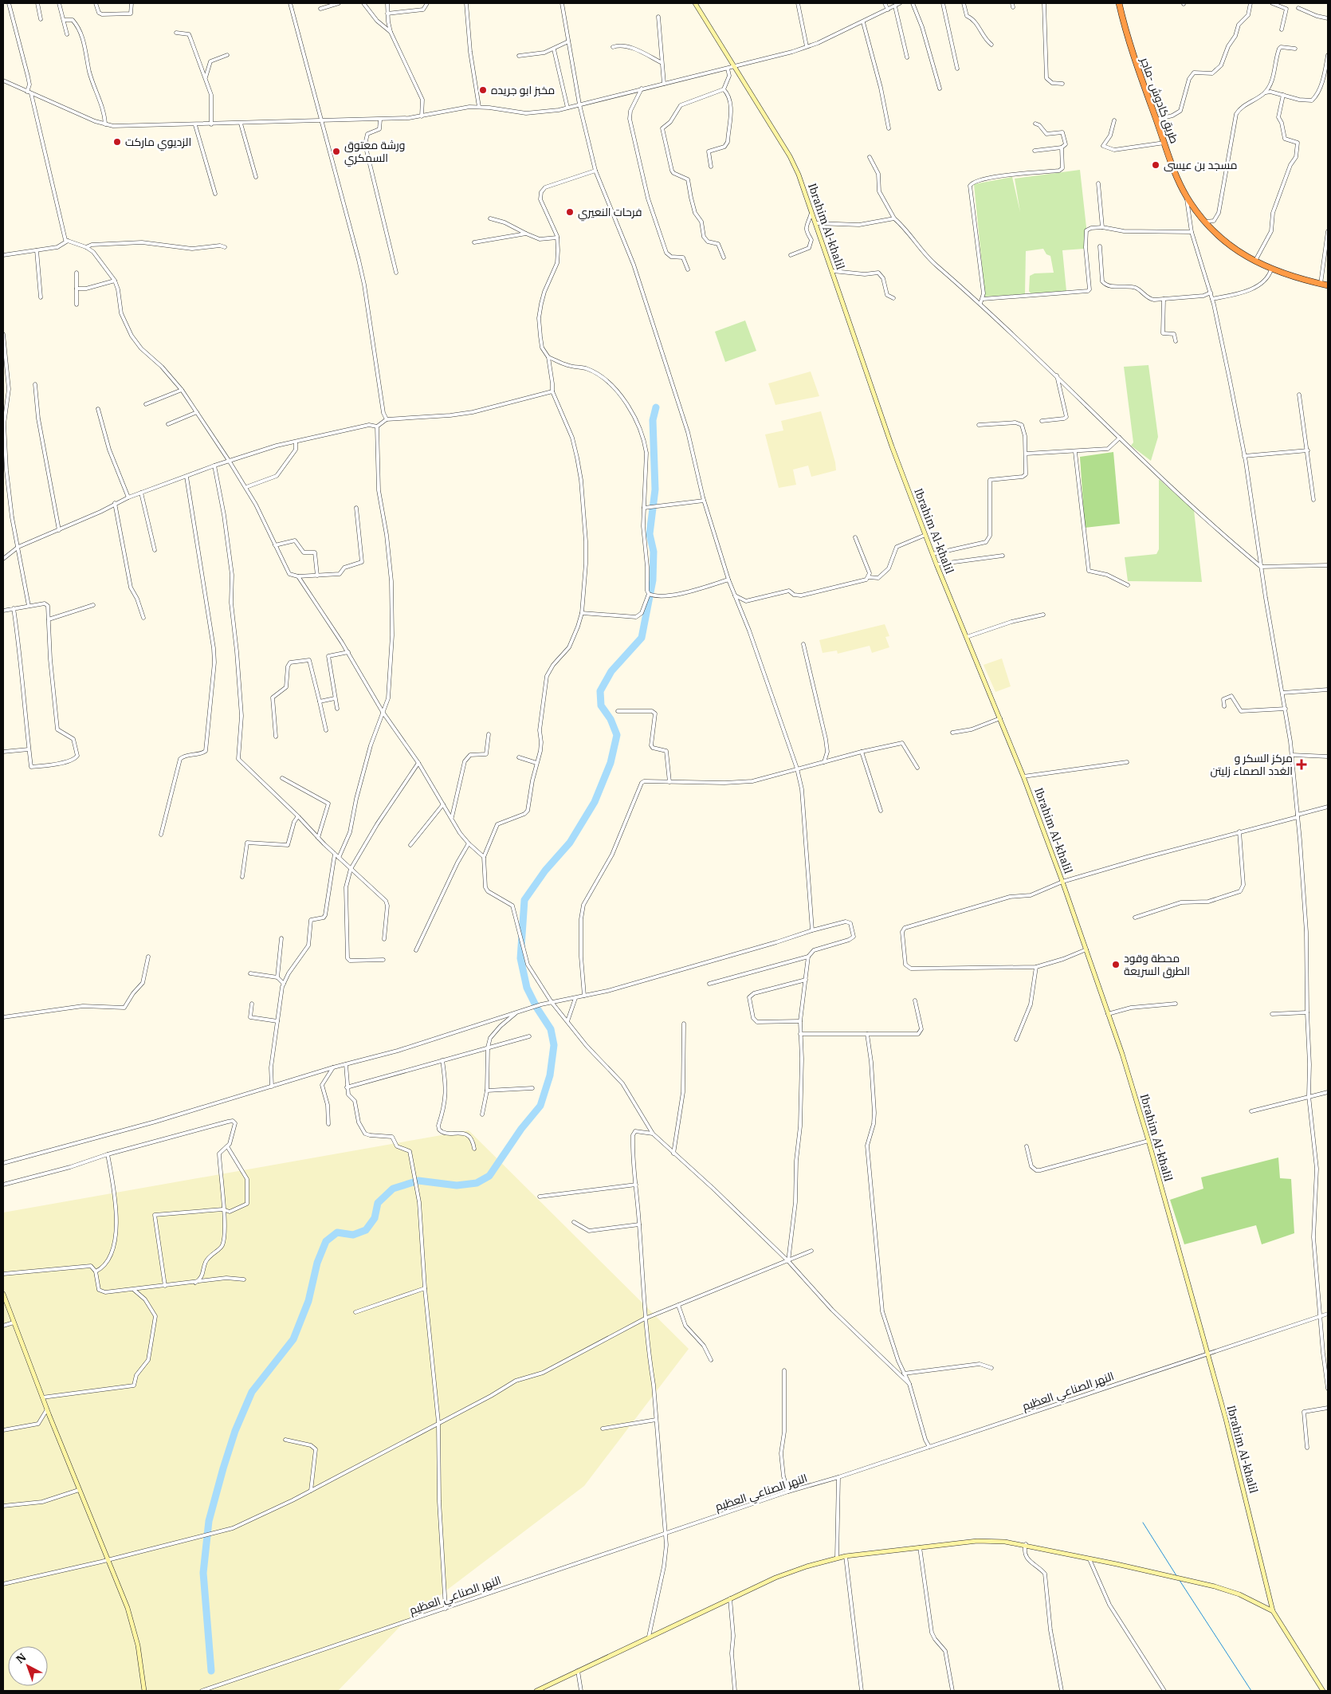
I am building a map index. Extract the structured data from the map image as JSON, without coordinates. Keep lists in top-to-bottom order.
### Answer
{
  "streets": {
    "highway": ["طريق كادوش -ماجر"],
    "street": ["Ibrahim Al-khalil", "النهر الصناعي العظيم"]
  },
  "crossings": [
    ["Ibrahim Al-khalil", "النهر الصناعي العظيم"]
  ],
  "places": {
    "other": [
      "مخبز ابو جريده",
      "الزديوي ماركت",
      "ورشة معتوق السمكري",
      "مسجد بن عيسى",
      "فرحات النعيري",
      "محطة وقود الطرق السريعة"
    ],
    "health": ["مركز السكر و الغدد الصماء زليتن"]
  },
  "north": "top left"
}
